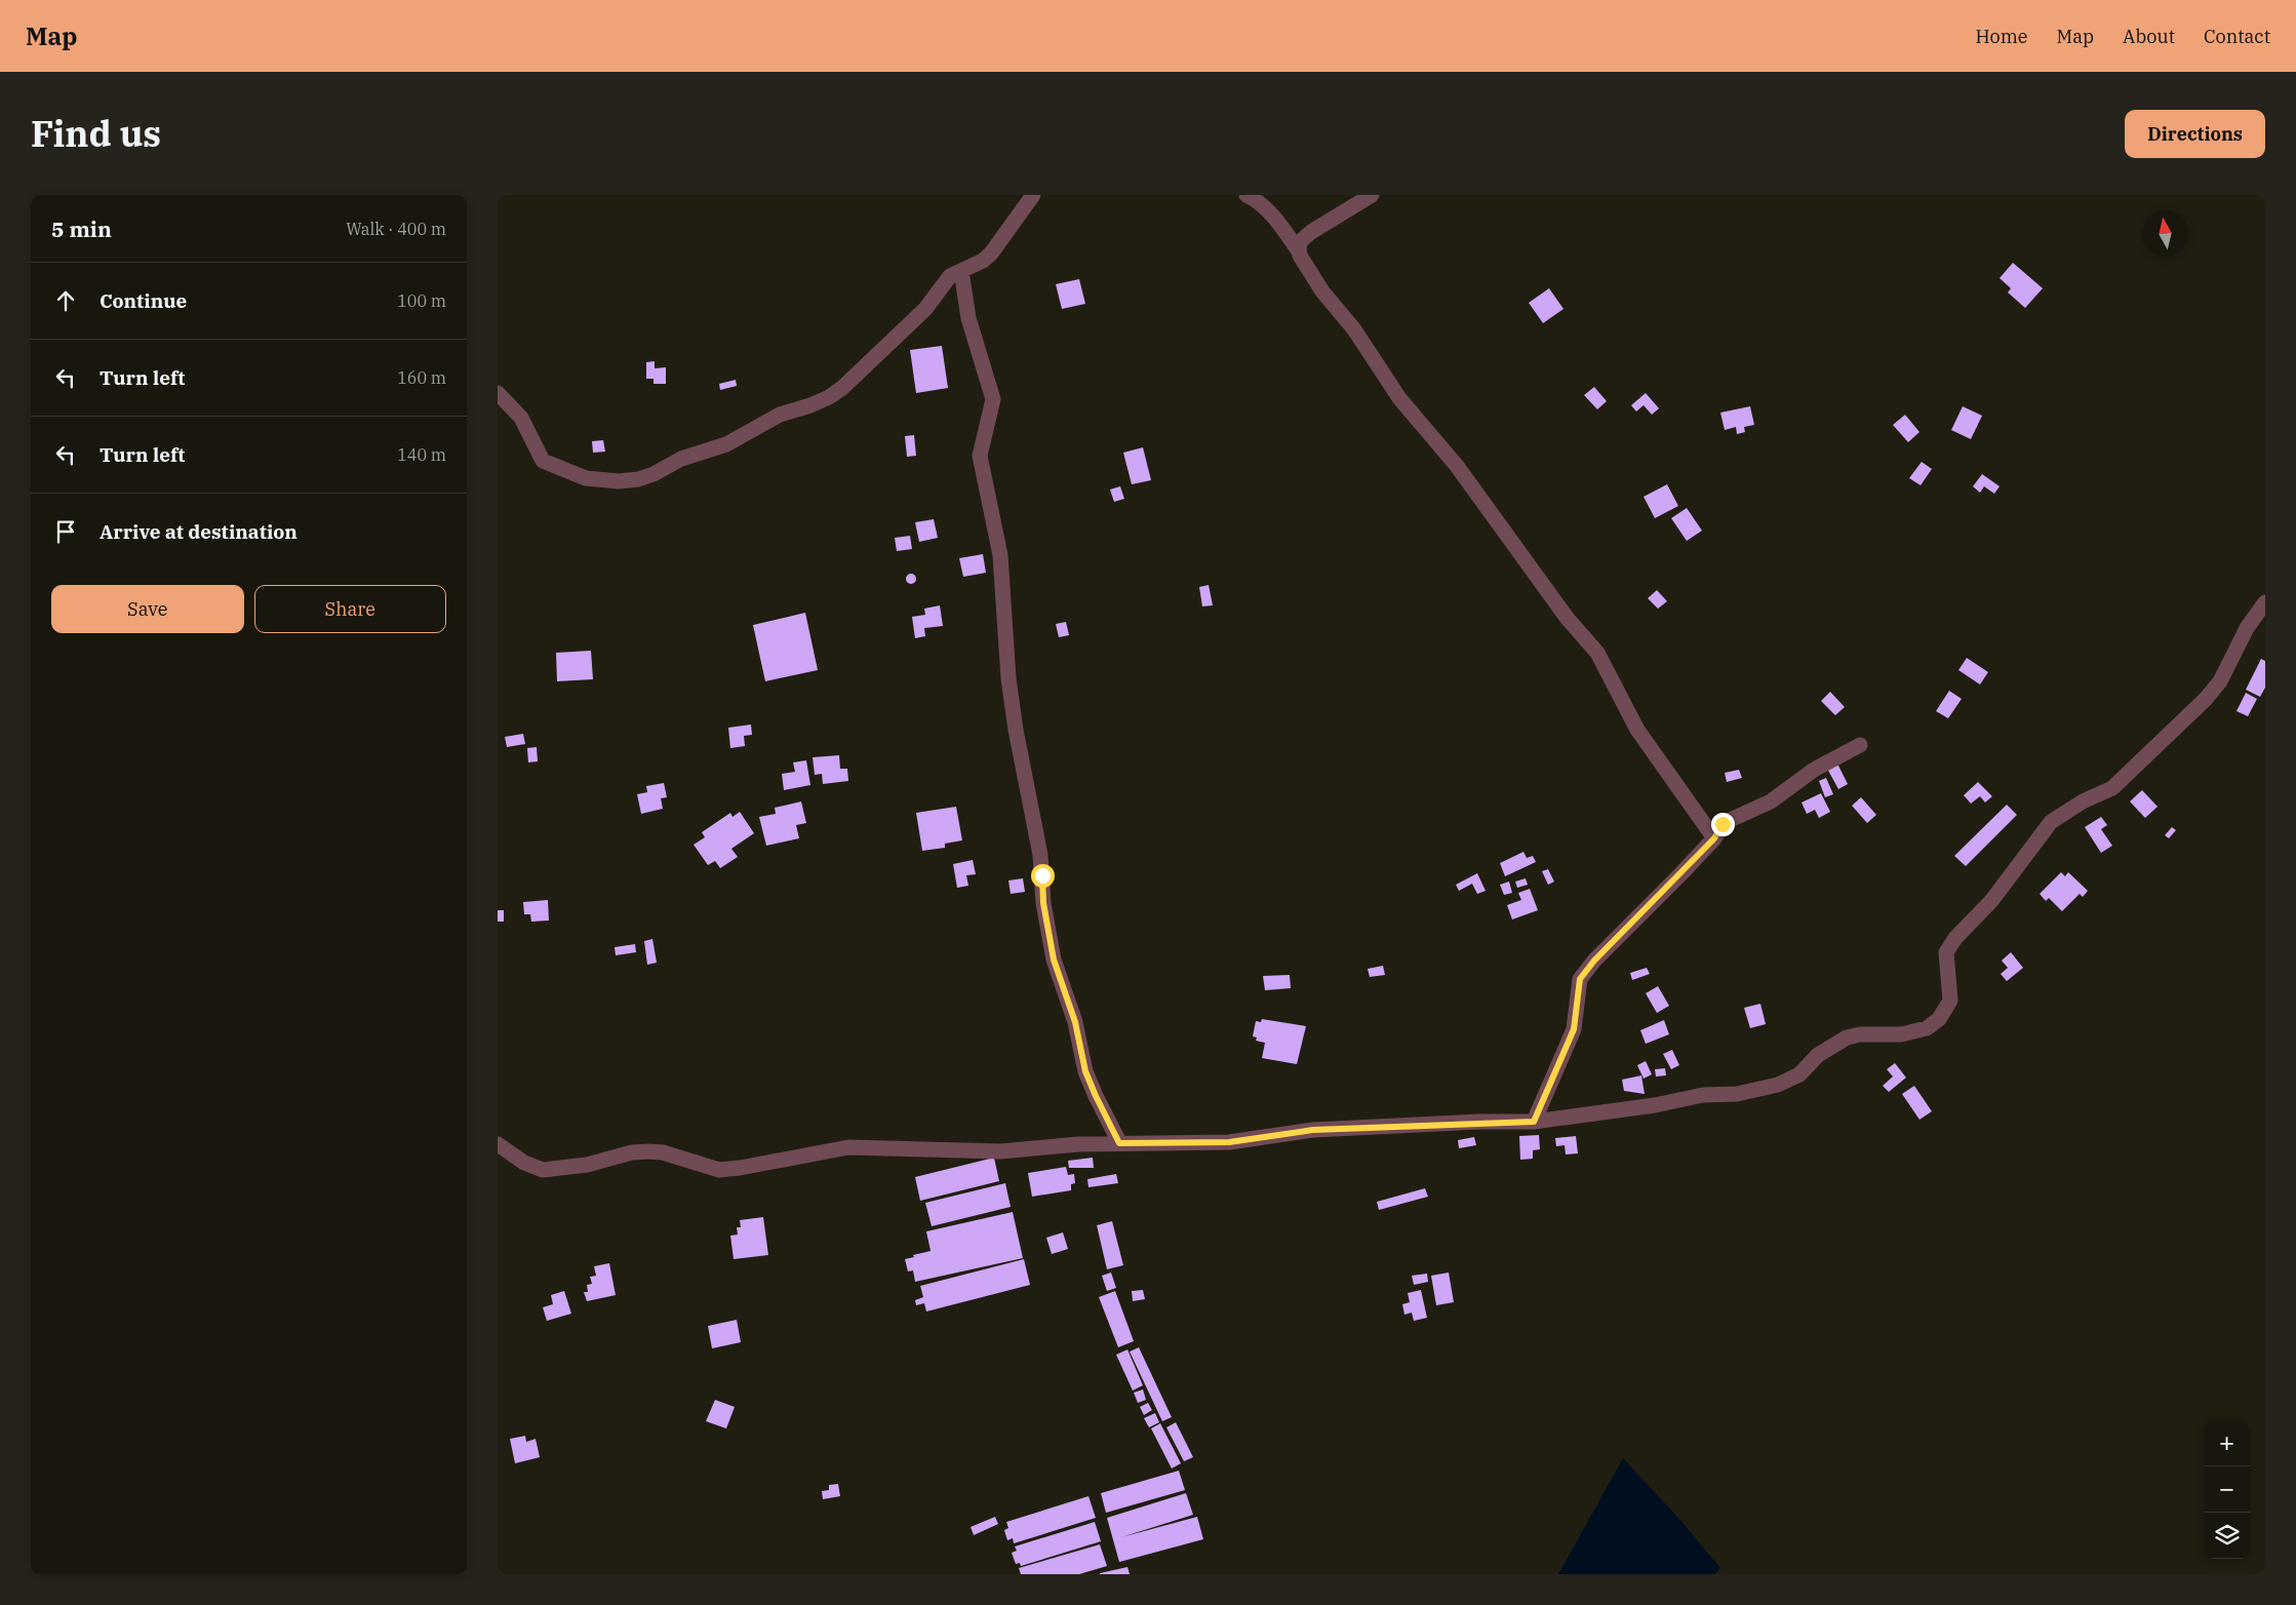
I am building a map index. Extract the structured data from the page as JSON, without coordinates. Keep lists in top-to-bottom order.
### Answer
{
  "north": "top",
  "page": {
    "header": "Map",
    "nav": [
      "Home",
      "Map",
      "About",
      "Contact"
    ],
    "title": "Find us",
    "buttons": [
      "Directions",
      ["Save", "Share"]
    ],
    "heading": ["5 min", "Walk · 400 m"],
    "list": [
      ["Continue", "100 m"],
      ["Turn left", "160 m"],
      ["Turn left", "140 m"],
      "Arrive at destination"
    ],
    "map_buttons": ["+", "−"]
  }
}
